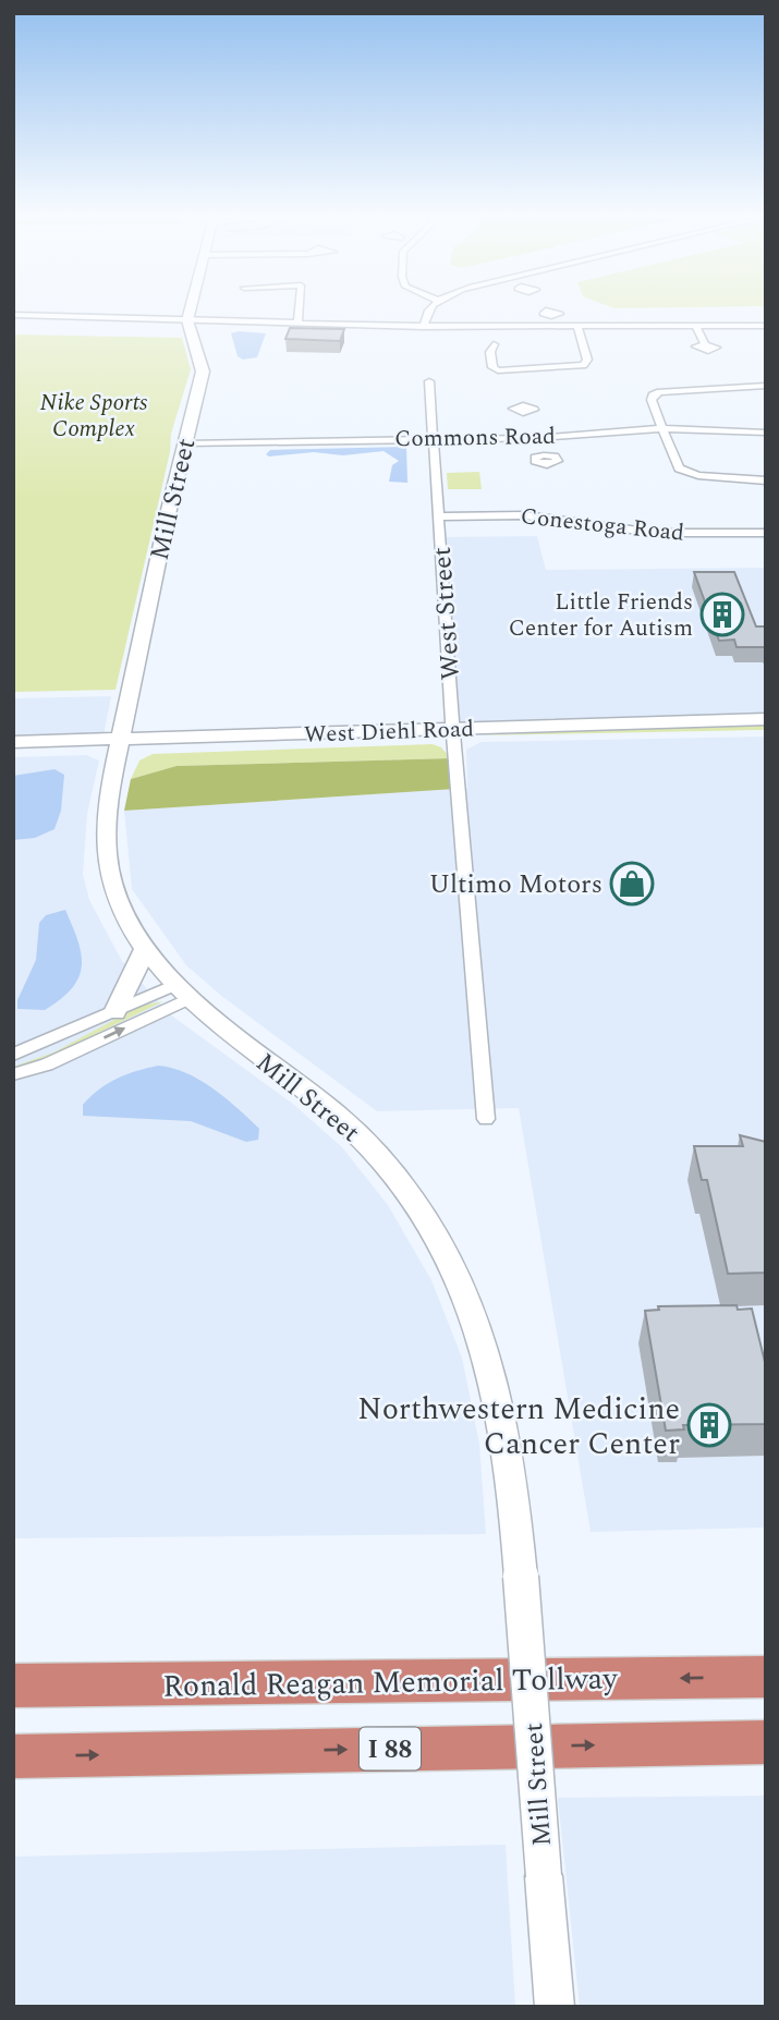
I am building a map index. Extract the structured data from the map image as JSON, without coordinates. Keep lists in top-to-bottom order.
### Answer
{
  "streets": {
    "highway": ["Ronald Reagan Memorial Tollway", "I 88"],
    "main road": ["Mill Street", "West Diehl Road"],
    "street": ["Commons Road", "Conestoga Road", "West Street"]
  },
  "crossings": [
    ["Commons Road", "Mill Street"],
    ["Commons Road", "West Street"],
    ["Mill Street", "West Diehl Road"],
    ["Conestoga Road", "West Street"],
    ["West Street", "West Diehl Road"]
  ],
  "parks": ["Nike Sports Complex"],
  "places": {
    "building": ["Little Friends Center for Autism", "Northwestern Medicine Cancer Center"],
    "shop": ["Ultimo Motors"]
  }
}
